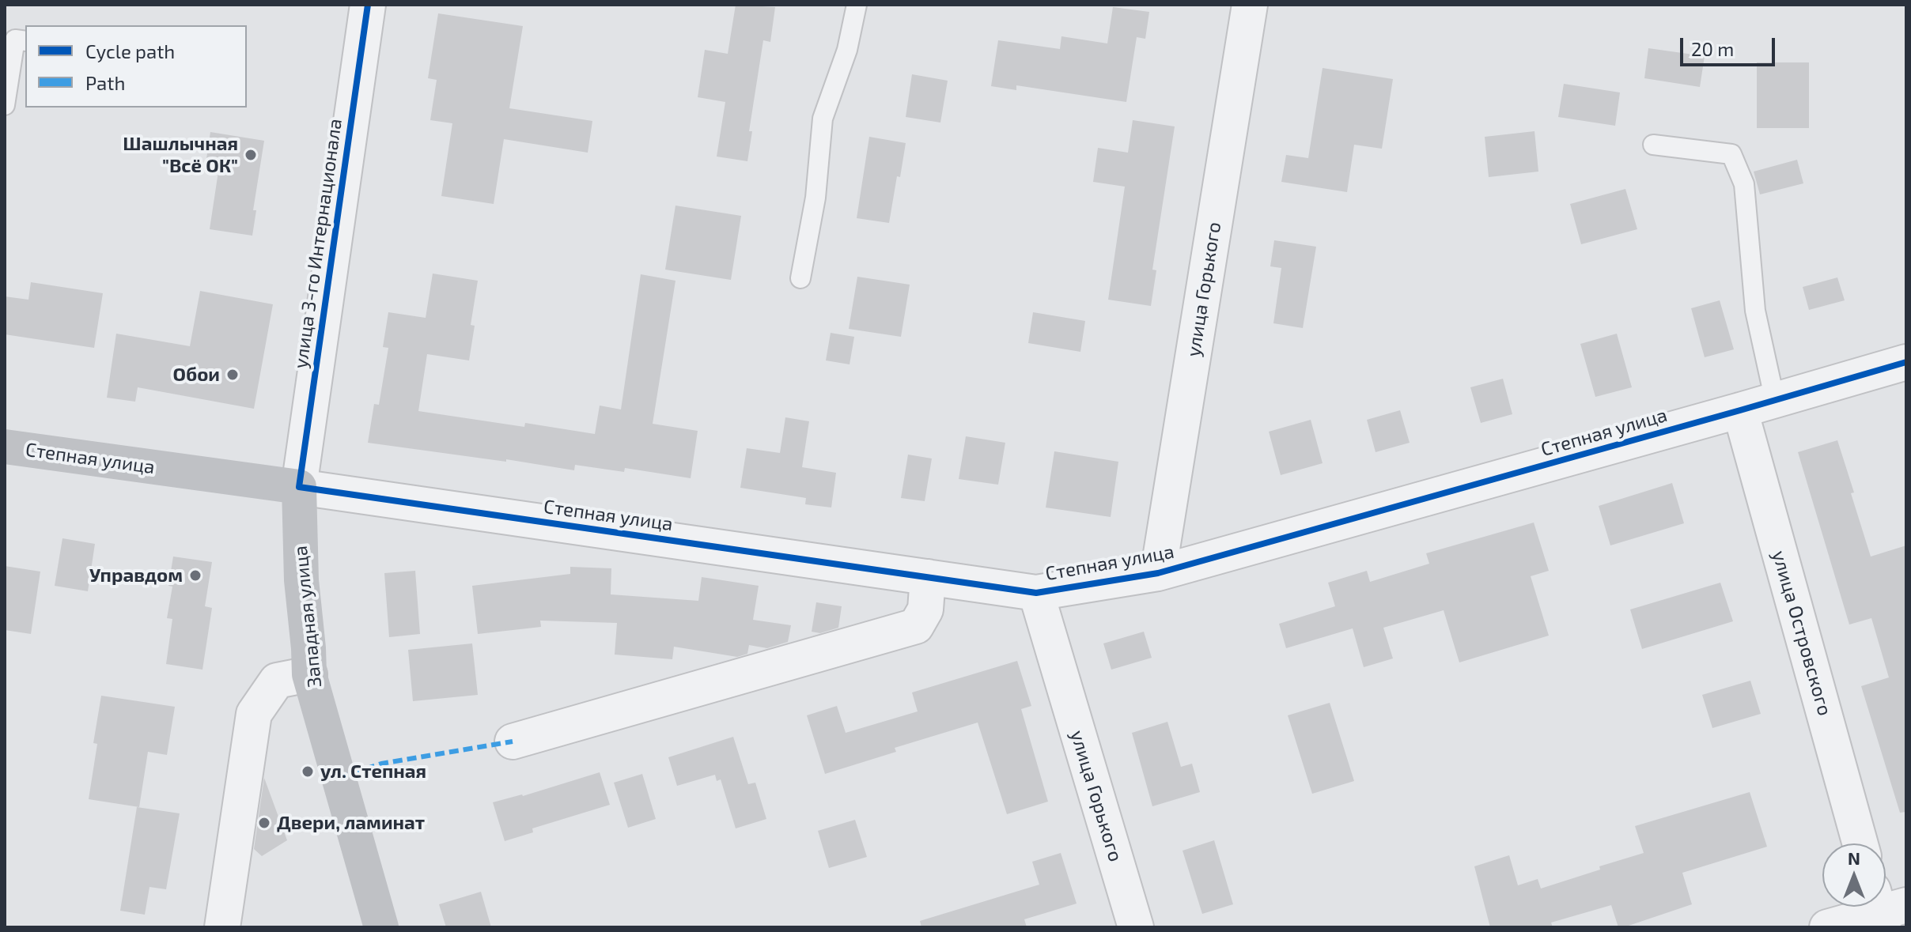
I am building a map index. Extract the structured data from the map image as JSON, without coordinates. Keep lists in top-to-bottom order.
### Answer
{
  "streets": {
    "main road": ["Степная улица", "Западная улица"],
    "street": ["улица 3-го Интернационала", "улица Горького", "улица Островского"]
  },
  "crossings": [
    ["улица 3-го Интернационала", "Степная улица"],
    ["улица 3-го Интернационала", "Западная улица"],
    ["улица Горького", "Степная улица"],
    ["Степная улица", "Западная улица"],
    ["Степная улица", "улица Островского"]
  ],
  "places": [
    "Шашлычная \"Всё ОК\"",
    "Обои",
    "Управдом",
    "ул. Степная",
    "Двери, ламинат"
  ],
  "legend": ["Cycle path", "Path"],
  "scale_bar": "20 m",
  "north": "top"
}
